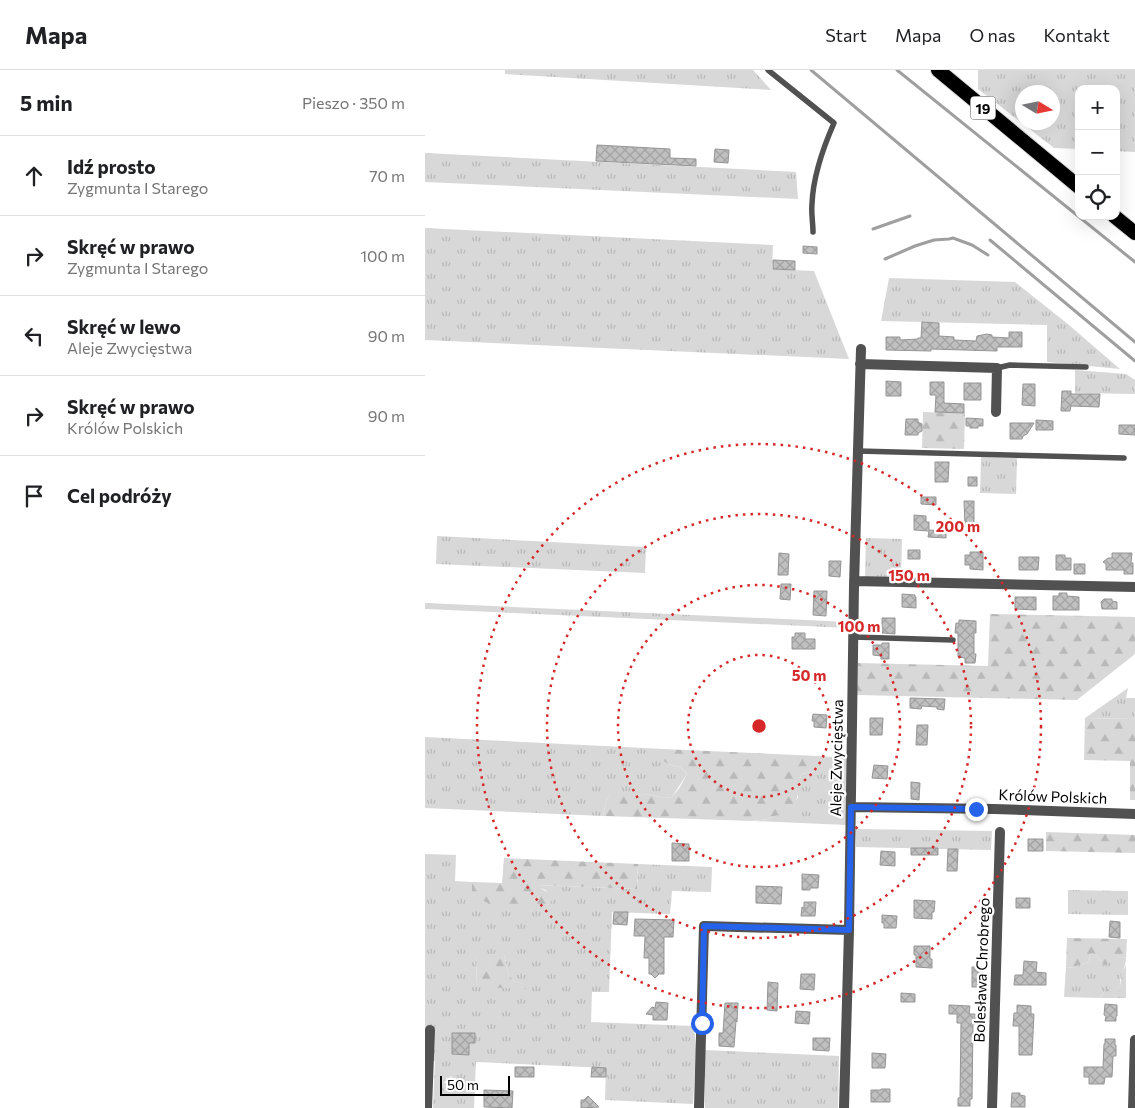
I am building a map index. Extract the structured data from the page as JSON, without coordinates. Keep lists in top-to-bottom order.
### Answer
{
  "streets": {
    "highway": ["19"],
    "street": ["Aleje Zwycięstwa", "Królów Polskich", "Bolesława Chrobrego"]
  },
  "crossings": [
    ["Aleje Zwycięstwa", "Królów Polskich"]
  ],
  "scale_bar": "50 m",
  "north": "right",
  "page": {
    "header": "Mapa",
    "nav": [
      "Start",
      "Mapa",
      "O nas",
      "Kontakt"
    ],
    "heading": ["5 min", "Pieszo · 350 m"],
    "map_buttons": ["+", "−"],
    "list": [
      ["Idź prosto", "Zygmunta I Starego", "70 m"],
      ["Skręć w prawo", "Zygmunta I Starego", "100 m"],
      ["Skręć w lewo", "Aleje Zwycięstwa", "90 m"],
      ["Skręć w prawo", "Królów Polskich", "90 m"],
      "Cel podróży"
    ],
    "scale": "50 m"
  },
  "rings": [
    "200 m",
    "150 m",
    "100 m",
    "50 m"
  ]
}
